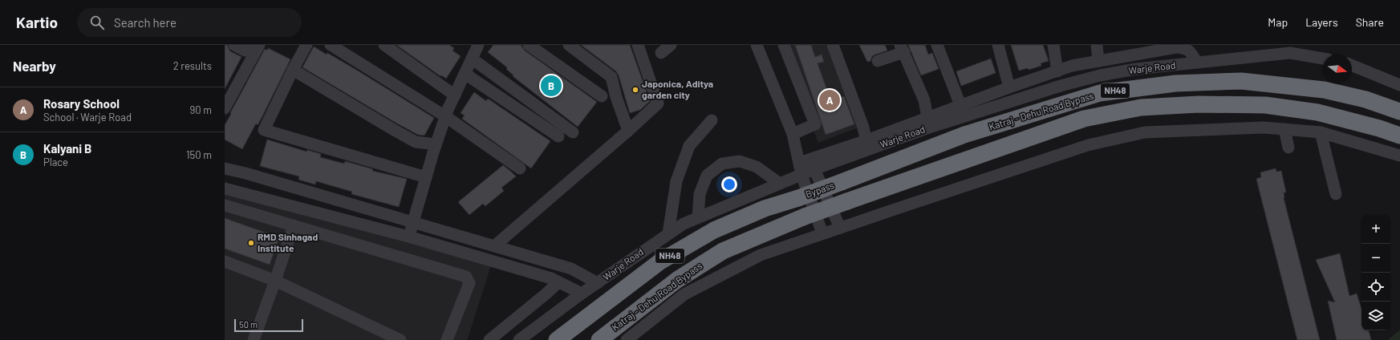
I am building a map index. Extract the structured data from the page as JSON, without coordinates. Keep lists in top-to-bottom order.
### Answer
{
  "streets": {
    "highway": ["NH48", "Katraj - Dehu Road Bypass", "Bypass"],
    "street": ["Warje Road"]
  },
  "crossings": [
    ["Katraj - Dehu Road Bypass", "Bypass"]
  ],
  "places": ["Japonica, Aditya garden city", "RMD Sinhagad Institute"],
  "scale_bar": "50 m",
  "north": "right",
  "page": {
    "header": "Kartio",
    "search": "Search here",
    "nav": ["Map", "Layers", "Share"],
    "heading": ["Nearby", "2 results"],
    "pins": ["B", "A"],
    "list": [
      {
        "mark": "A",
        "name": "Rosary School",
        "note": "School · Warje Road",
        "value": "90 m"
      },
      {
        "mark": "B",
        "name": "Kalyani B",
        "note": "Place",
        "value": "150 m"
      }
    ],
    "map_buttons": ["+", "−"],
    "scale": "50 m"
  }
}
